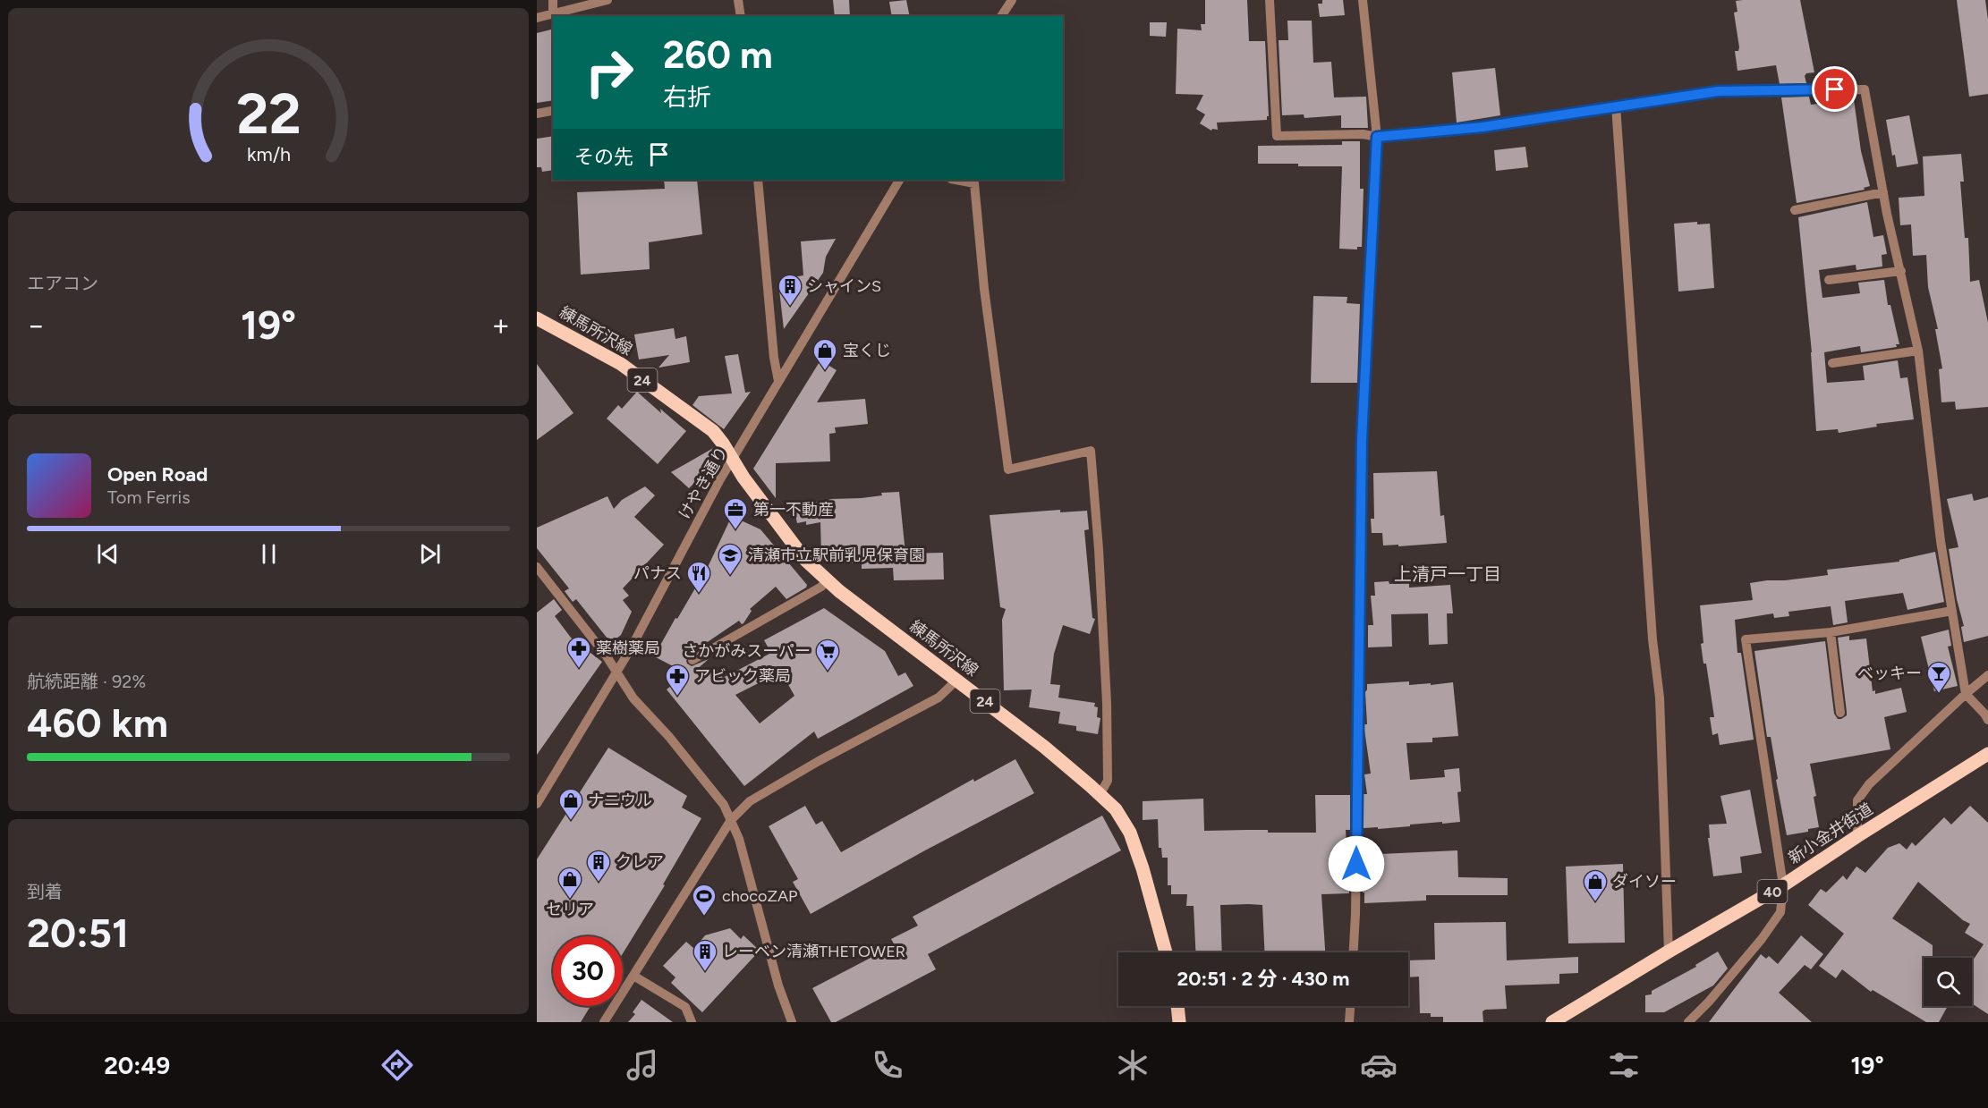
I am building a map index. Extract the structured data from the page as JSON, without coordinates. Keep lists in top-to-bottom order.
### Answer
{
  "streets": {
    "main road": [
      "練馬所沢線",
      "24",
      "新小金井街道",
      "40"
    ],
    "street": ["けやき通り"]
  },
  "crossings": [
    ["練馬所沢線", "けやき通り"]
  ],
  "districts": ["上清戸一丁目"],
  "places": {
    "building": ["シャインS", "クレア", "レーベン清瀬THETOWER"],
    "shop": [
      "宝くじ",
      "ナニウル",
      "セリア",
      "ダイソー"
    ],
    "office": ["第一不動産"],
    "school or university": ["清瀬市立駅前乳児保育園"],
    "restaurant": ["パナス"],
    "pharmacy": ["薬樹薬局", "アビック薬局"],
    "supermarket": ["さかがみスーパー"],
    "bar": ["ベッキー"],
    "sports": ["chocoZAP"]
  },
  "page": {
    "turn": ["260 m", "右折"],
    "then": "その先",
    "tile": [
      "エアコン",
      ["航続距離 · 92%", "460 km"],
      ["到着", "20:51"]
    ],
    "heat": ["−", "19°", "+"],
    "song": ["Open Road", "Tom Ferris"],
    "limit": "30",
    "trip": "20:51 · 2 分 · 430 m",
    "tabs": ["20:49", "19°"],
    "gauge": ["22", "km/h"]
  }
}
